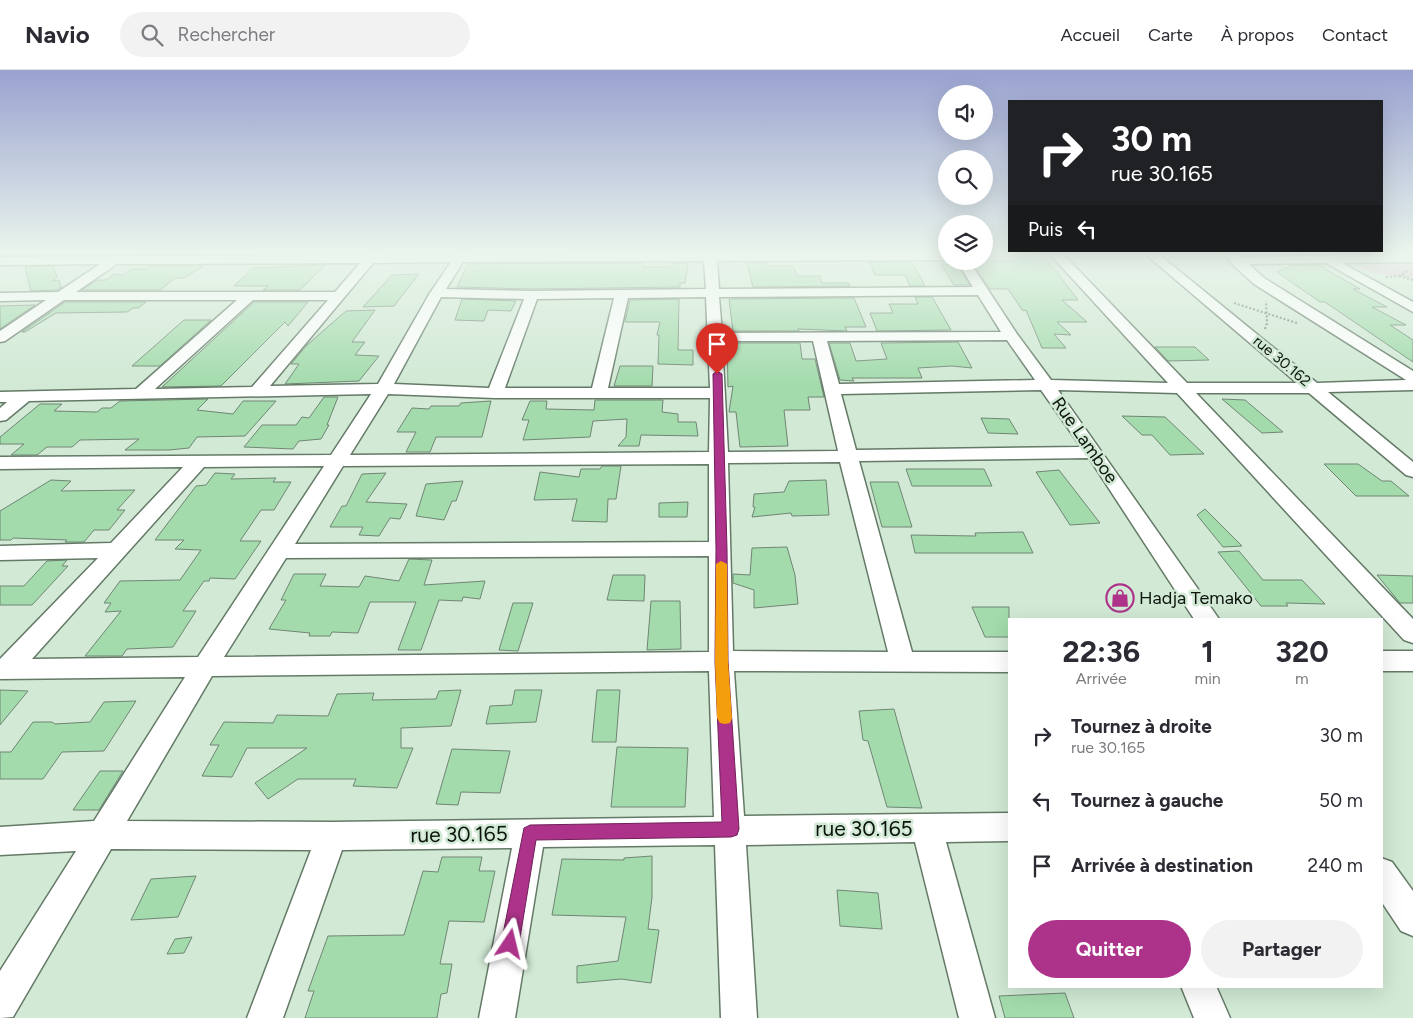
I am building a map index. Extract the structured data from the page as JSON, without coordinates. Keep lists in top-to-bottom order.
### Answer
{
  "streets": {
    "street": ["rue 30.162", "Rue Lamboe", "rue 30.165"]
  },
  "places": {
    "shop": ["Hadja Temako"]
  },
  "page": {
    "header": "Navio",
    "search": "Rechercher",
    "nav": [
      "Accueil",
      "Carte",
      "À propos",
      "Contact"
    ],
    "turn": ["30 m", "rue 30.165"],
    "then": "Puis",
    "eta": [
      "22:36",
      "Arrivée",
      "1",
      "min",
      "320",
      "m"
    ],
    "list": [
      {
        "name": "Tournez à droite",
        "note": "rue 30.165",
        "value": "30 m"
      },
      {
        "name": "Tournez à gauche",
        "value": "50 m"
      },
      {
        "name": "Arrivée à destination",
        "value": "240 m"
      }
    ],
    "buttons": ["Quitter", "Partager"]
  }
}
